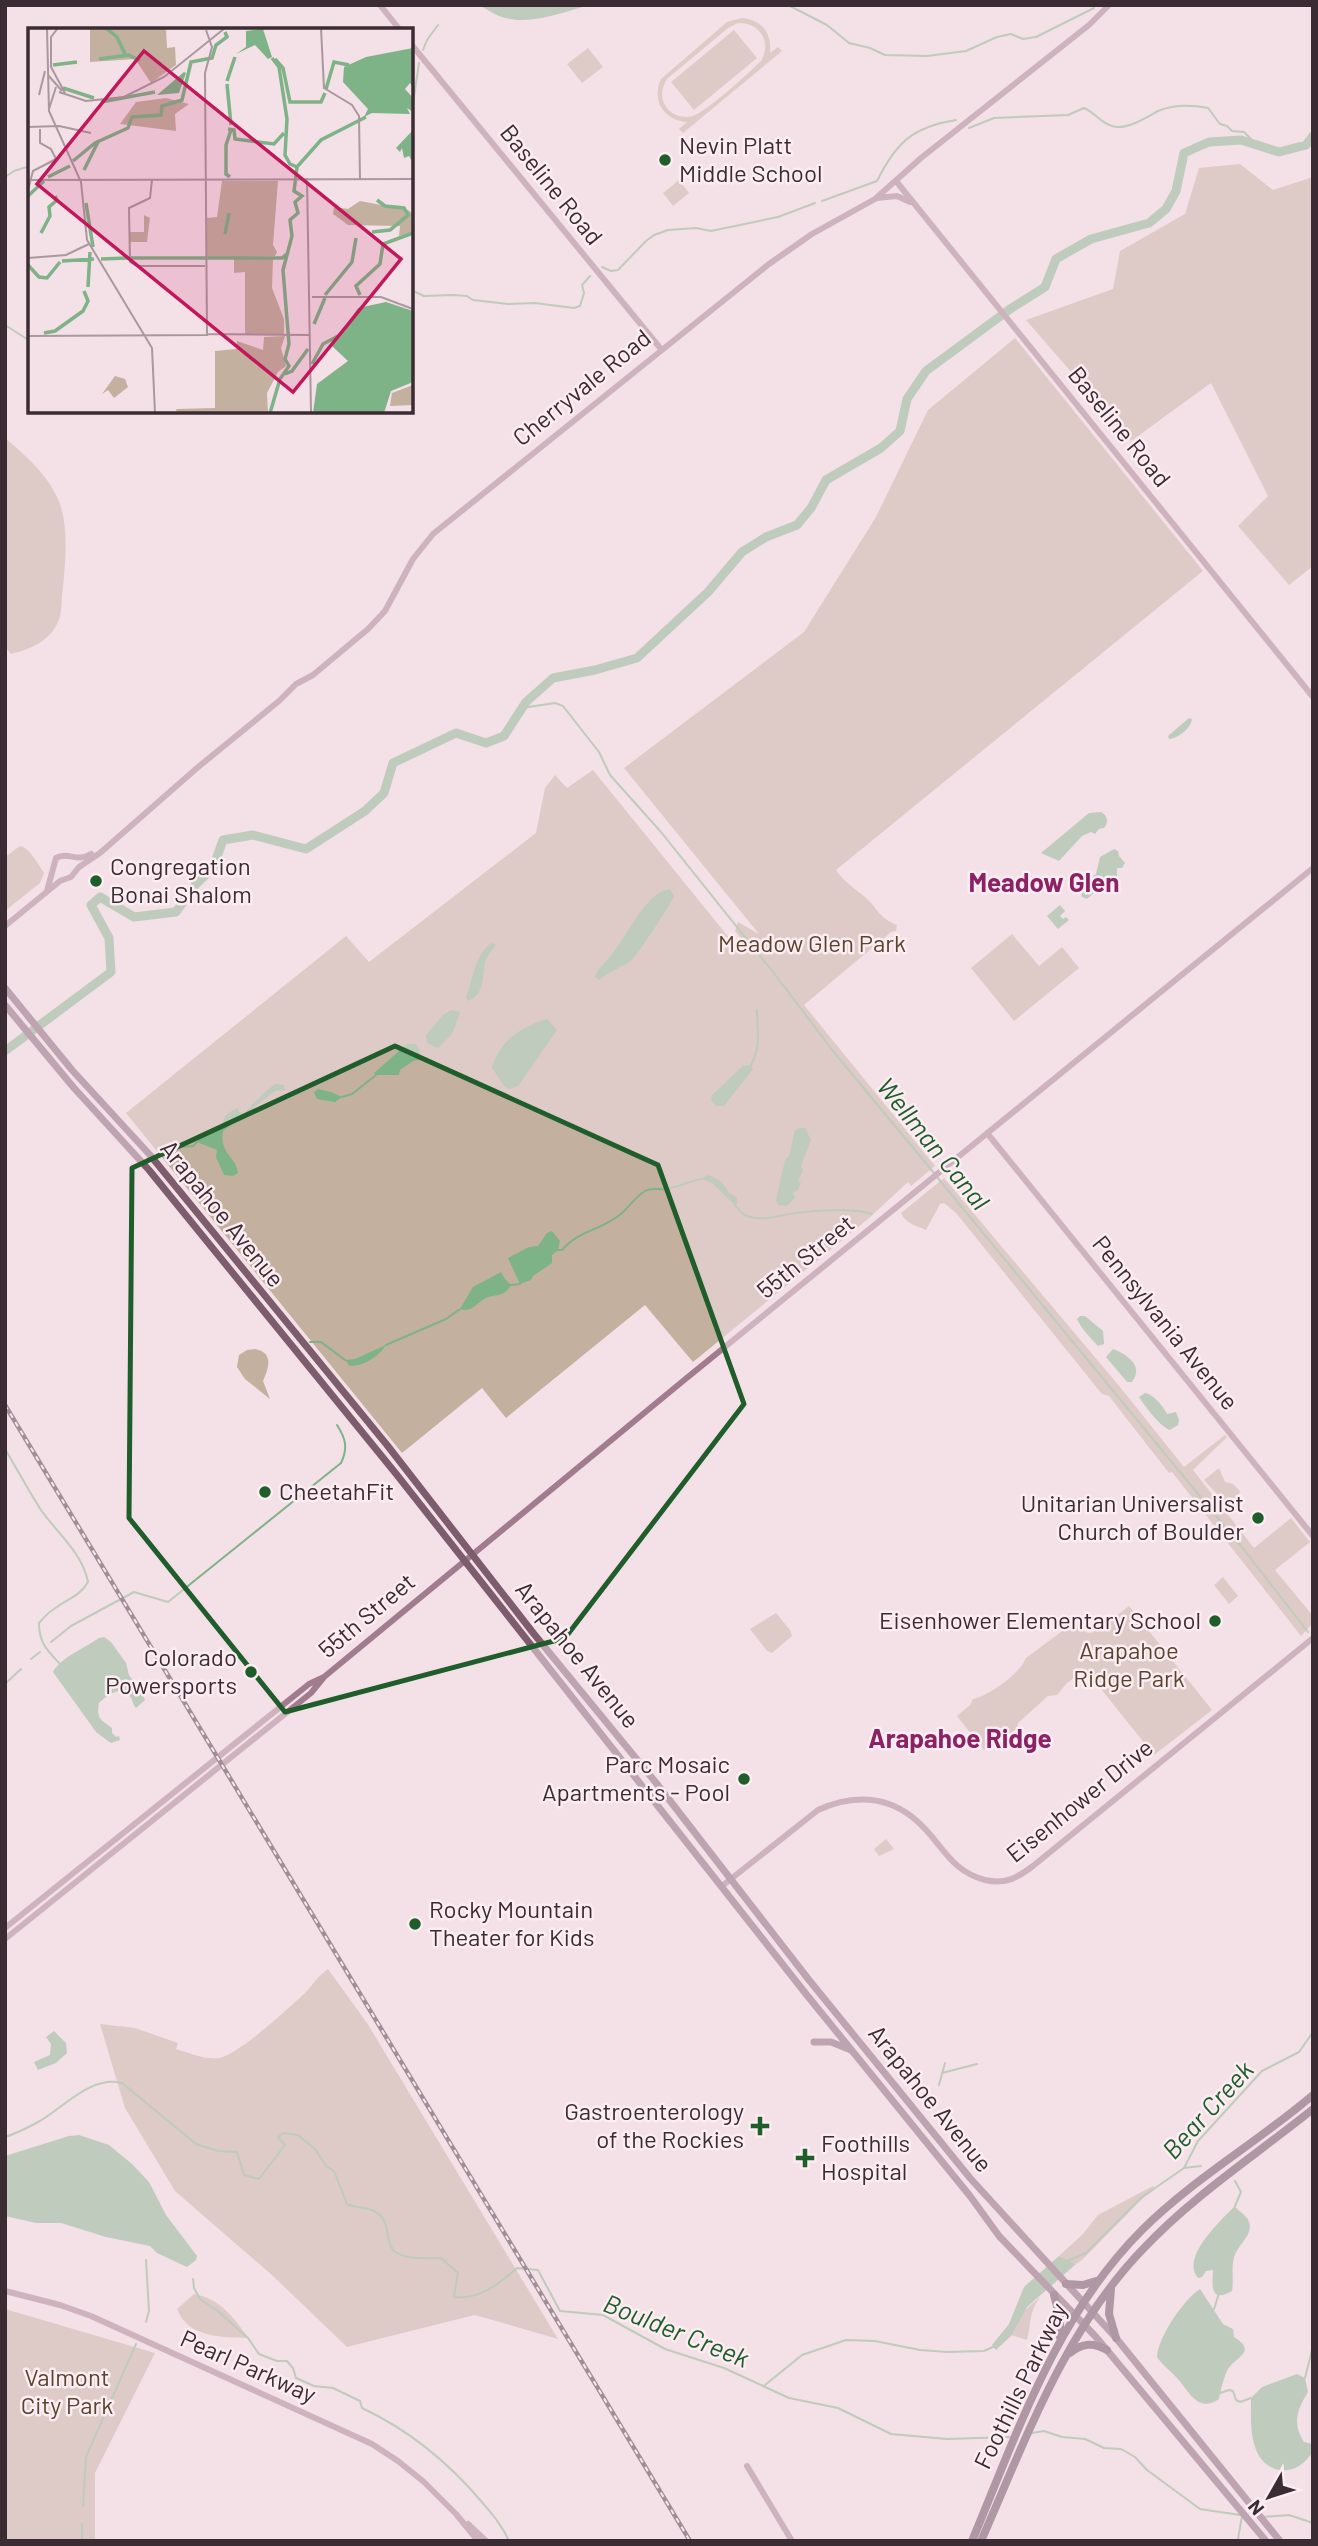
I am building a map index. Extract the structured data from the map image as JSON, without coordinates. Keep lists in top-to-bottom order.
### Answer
{
  "streets": {
    "highway": ["Foothills Parkway"],
    "main road": ["Arapahoe Avenue"],
    "street": [
      "Baseline Road",
      "Cherryvale Road",
      "55th Street",
      "Pennsylvania Avenue",
      "Eisenhower Drive",
      "Pearl Parkway"
    ]
  },
  "crossings": [
    ["Baseline Road", "Cherryvale Road"],
    ["Arapahoe Avenue", "55th Street"],
    ["Arapahoe Avenue", "Eisenhower Drive"],
    ["Arapahoe Avenue", "Foothills Parkway"],
    ["55th Street", "Pennsylvania Avenue"]
  ],
  "districts": ["Meadow Glen", "Arapahoe Ridge"],
  "water": ["Wellman Canal", "Bear Creek", "Boulder Creek"],
  "parks": ["Meadow Glen Park", "Arapahoe Ridge Park", "Valmont City Park"],
  "places": {
    "other": [
      "Nevin Platt Middle School",
      "Congregation Bonai Shalom",
      "CheetahFit",
      "Unitarian Universalist Church of Boulder",
      "Eisenhower Elementary School",
      "Colorado Powersports",
      "Parc Mosaic Apartments - Pool",
      "Rocky Mountain Theater for Kids"
    ],
    "health": ["Gastroenterology of the Rockies", "Foothills Hospital"]
  },
  "north": "bottom left"
}
